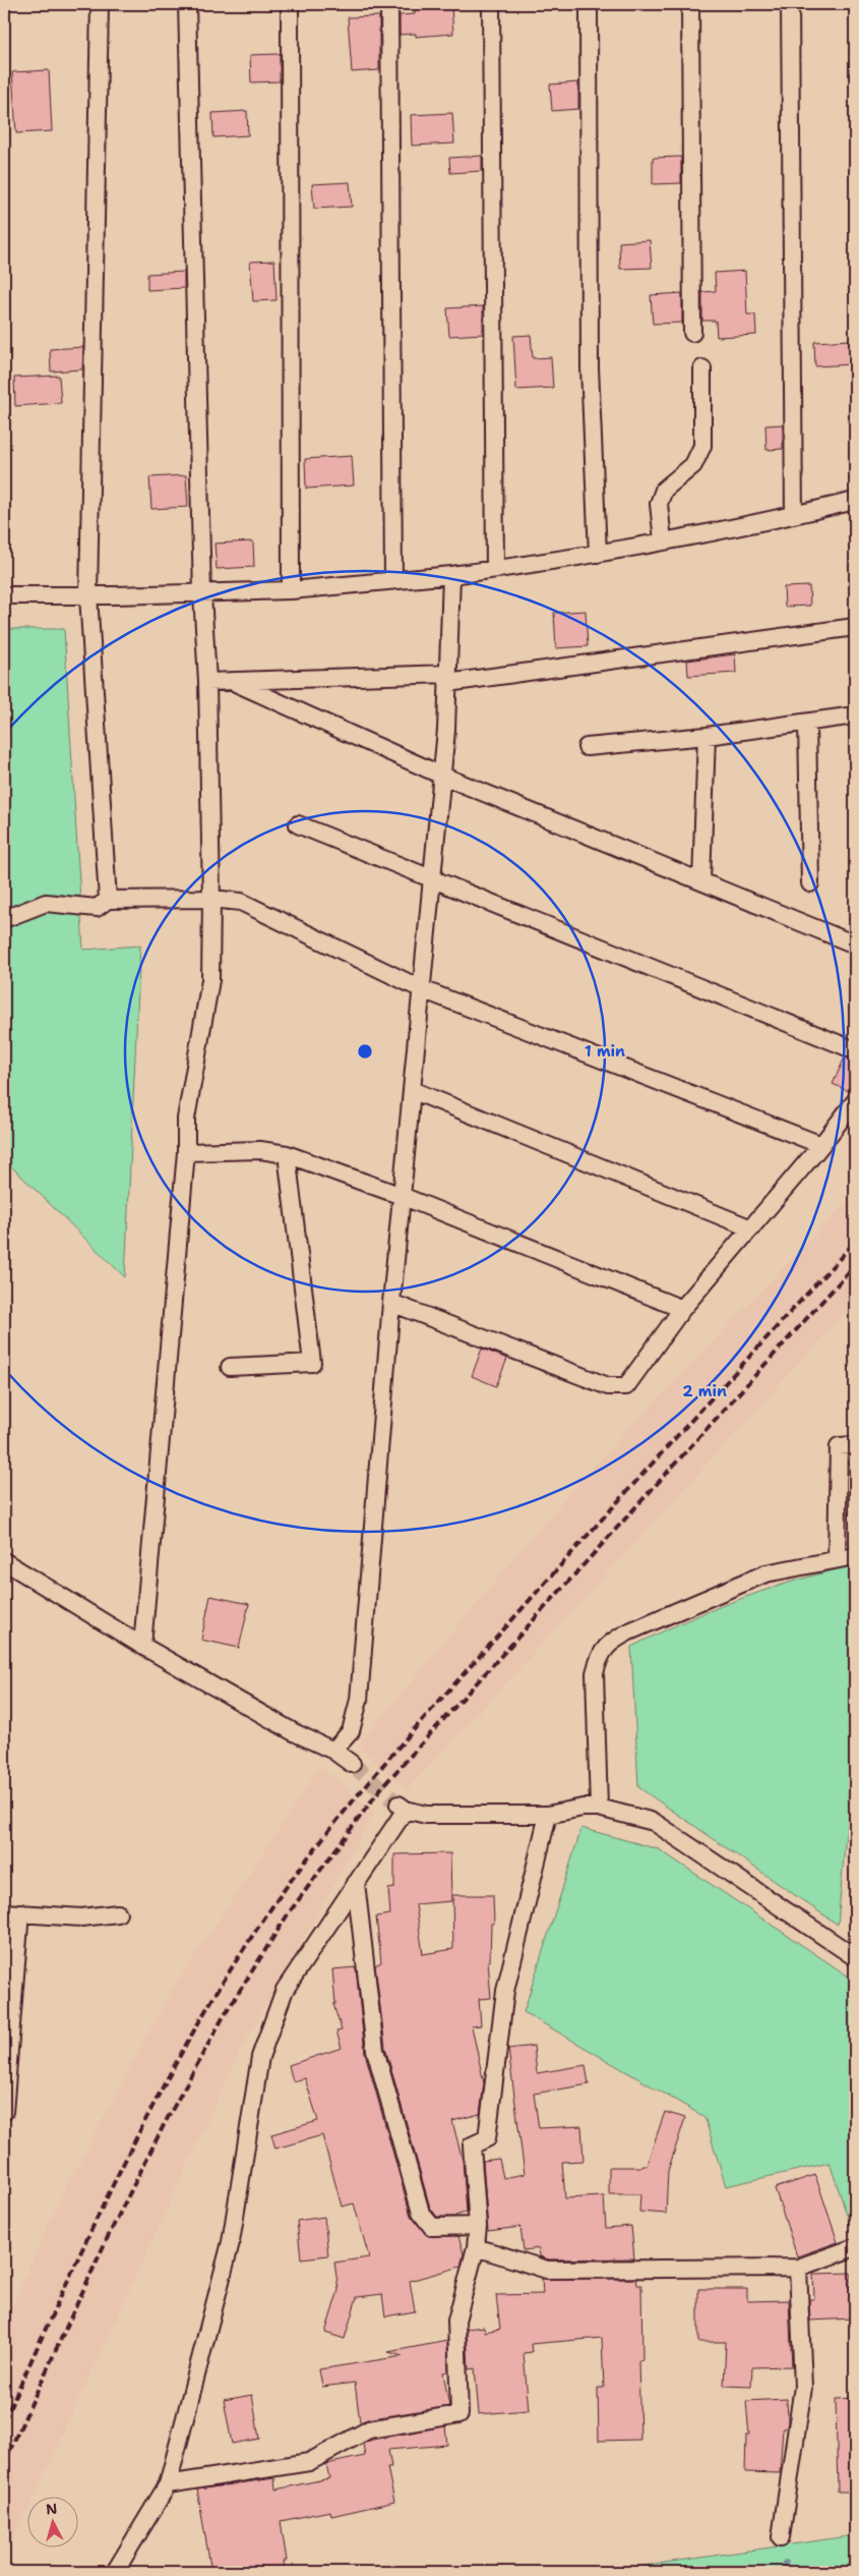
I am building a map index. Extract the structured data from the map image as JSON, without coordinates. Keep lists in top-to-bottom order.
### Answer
{
  "north": "top",
  "rings": ["1 min", "2 min"]
}
